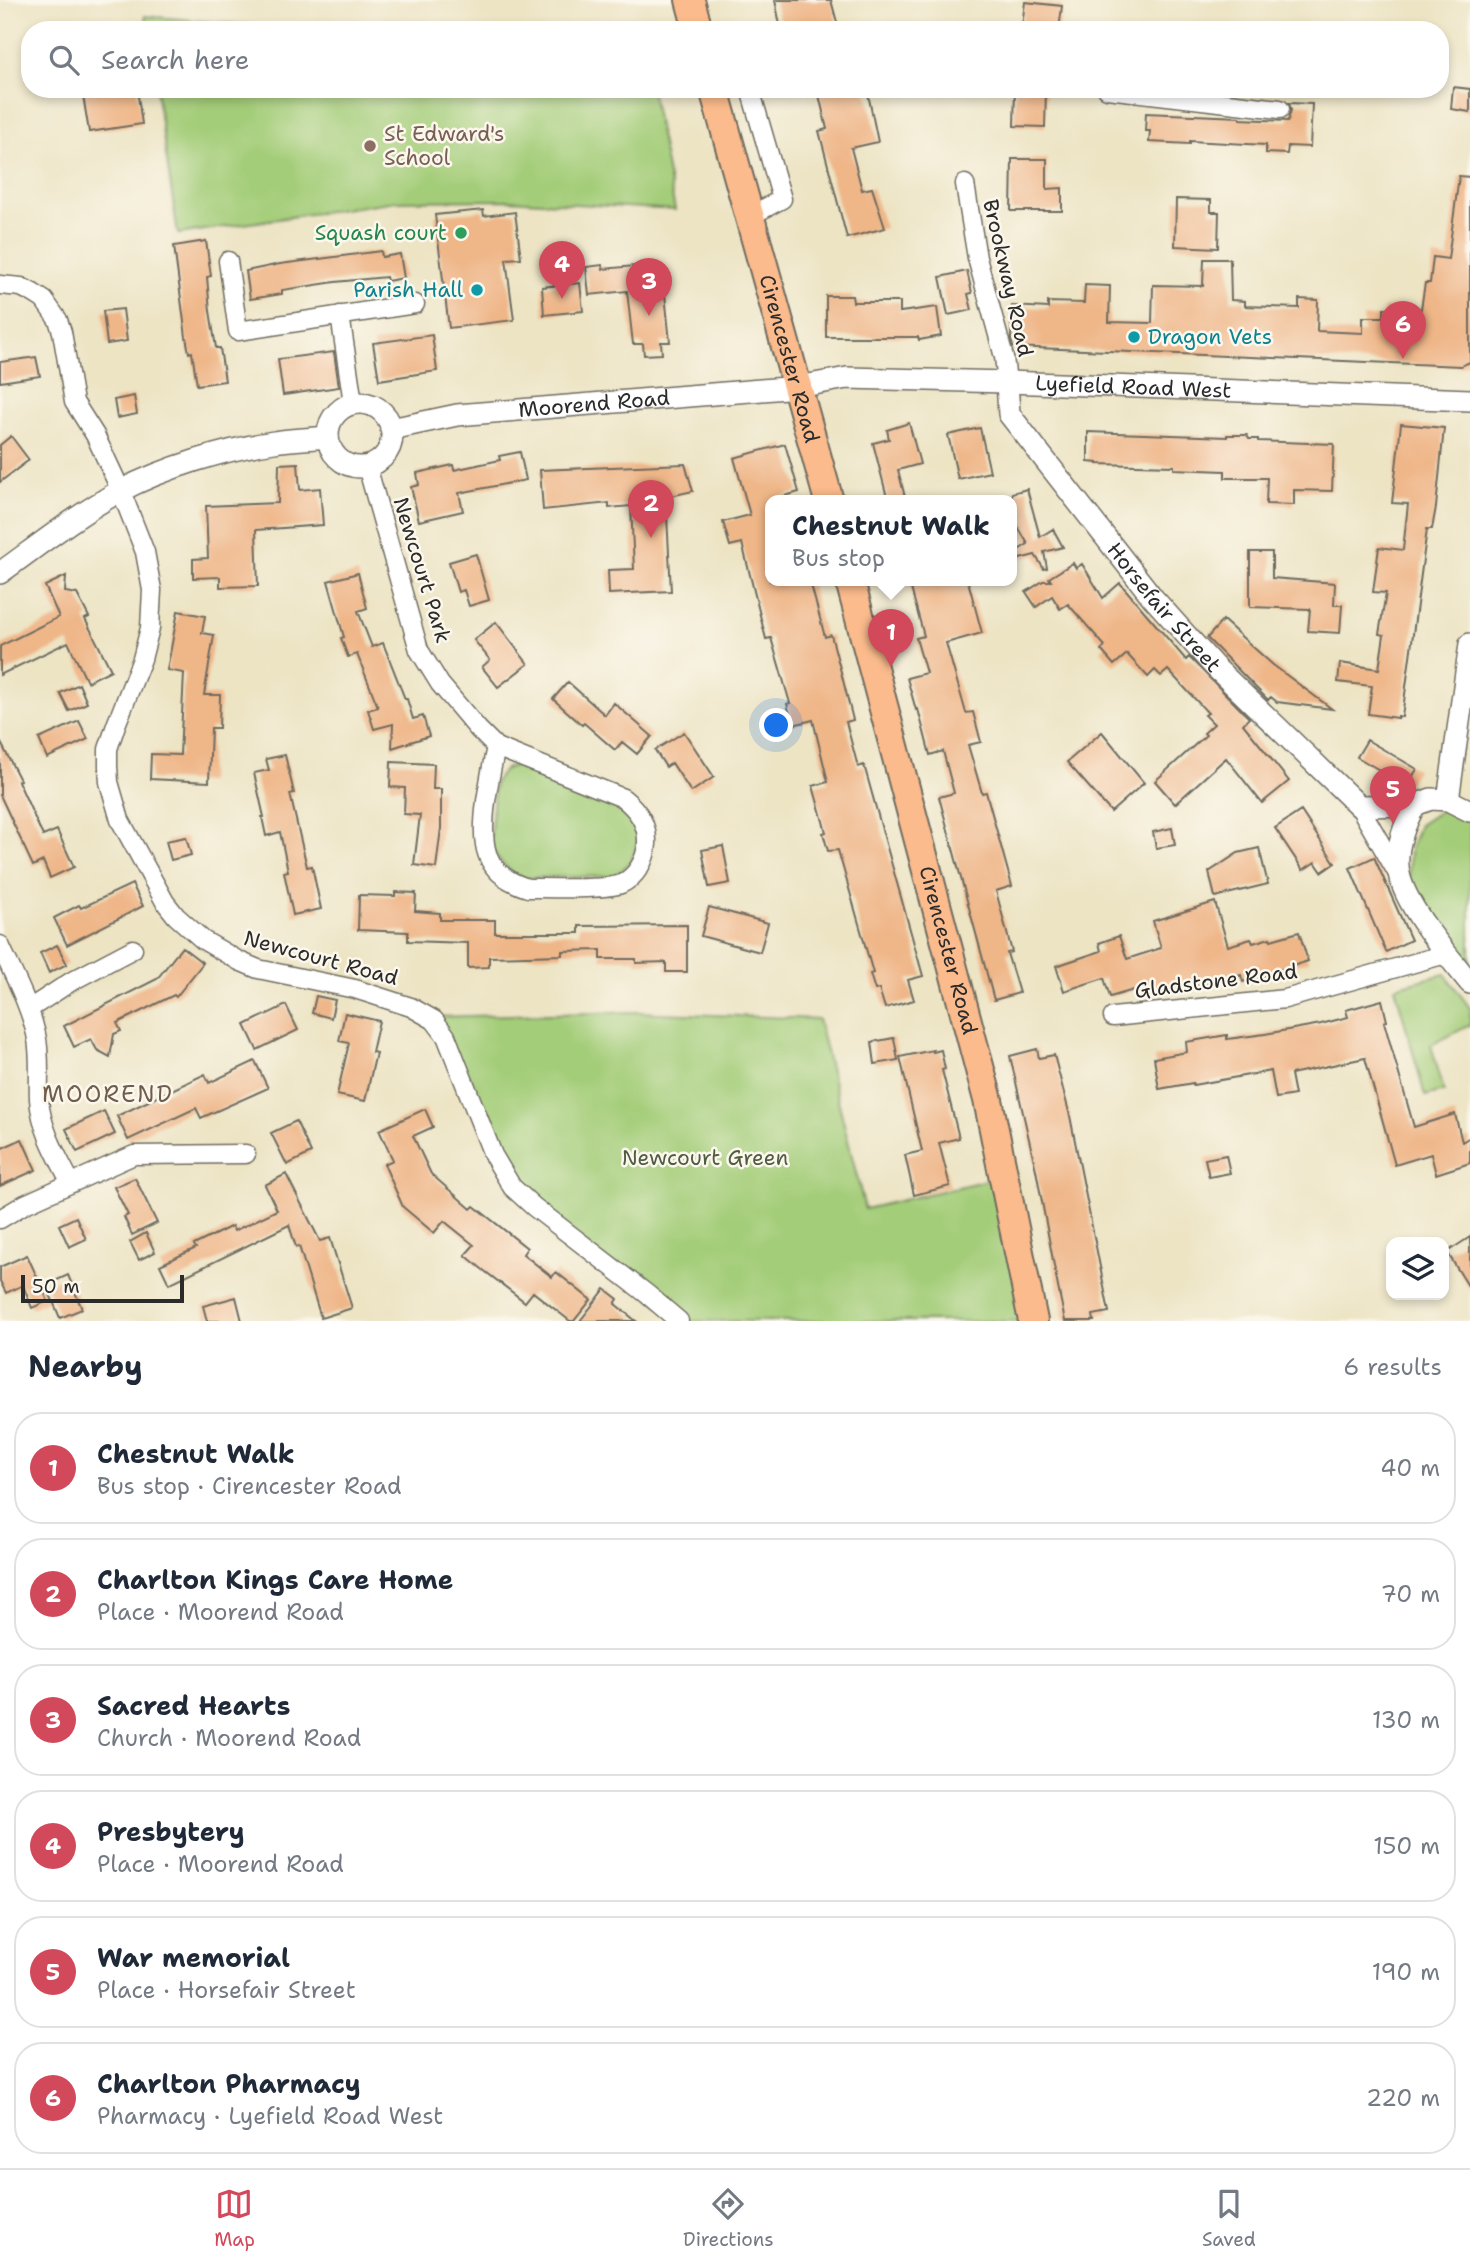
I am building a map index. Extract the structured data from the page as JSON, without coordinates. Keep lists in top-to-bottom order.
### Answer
{
  "streets": {
    "main road": ["Cirencester Road"],
    "street": [
      "Brookway Road",
      "Lyefield Road West",
      "Moorend Road",
      "Newcourt Park",
      "Horsefair Street",
      "Newcourt Road",
      "Gladstone Road"
    ]
  },
  "crossings": [
    ["Brookway Road", "Lyefield Road West"],
    ["Brookway Road", "Horsefair Street"],
    ["Cirencester Road", "Lyefield Road West"],
    ["Cirencester Road", "Moorend Road"],
    ["Lyefield Road West", "Moorend Road"],
    ["Lyefield Road West", "Horsefair Street"],
    ["Moorend Road", "Newcourt Park"],
    ["Horsefair Street", "Gladstone Road"]
  ],
  "districts": ["MOOREND"],
  "parks": ["Newcourt Green"],
  "places": [
    "St Edward's School",
    "Squash court",
    "Parish Hall",
    "Dragon Vets"
  ],
  "scale_bar": "50 m",
  "page": {
    "search": "Search here",
    "pins": [
      "4",
      "3",
      "6",
      "2",
      "1",
      "5"
    ],
    "popup": ["Chestnut Walk", "Bus stop"],
    "scale": "50 m",
    "heading": ["Nearby", "6 results"],
    "list": [
      {
        "mark": "1",
        "name": "Chestnut Walk",
        "note": "Bus stop · Cirencester Road",
        "value": "40 m"
      },
      {
        "mark": "2",
        "name": "Charlton Kings Care Home",
        "note": "Place · Moorend Road",
        "value": "70 m"
      },
      {
        "mark": "3",
        "name": "Sacred Hearts",
        "note": "Church · Moorend Road",
        "value": "130 m"
      },
      {
        "mark": "4",
        "name": "Presbytery",
        "note": "Place · Moorend Road",
        "value": "150 m"
      },
      {
        "mark": "5",
        "name": "War memorial",
        "note": "Place · Horsefair Street",
        "value": "190 m"
      },
      {
        "mark": "6",
        "name": "Charlton Pharmacy",
        "note": "Pharmacy · Lyefield Road West",
        "value": "220 m"
      }
    ],
    "nav": ["Map", "Directions", "Saved"]
  }
}
